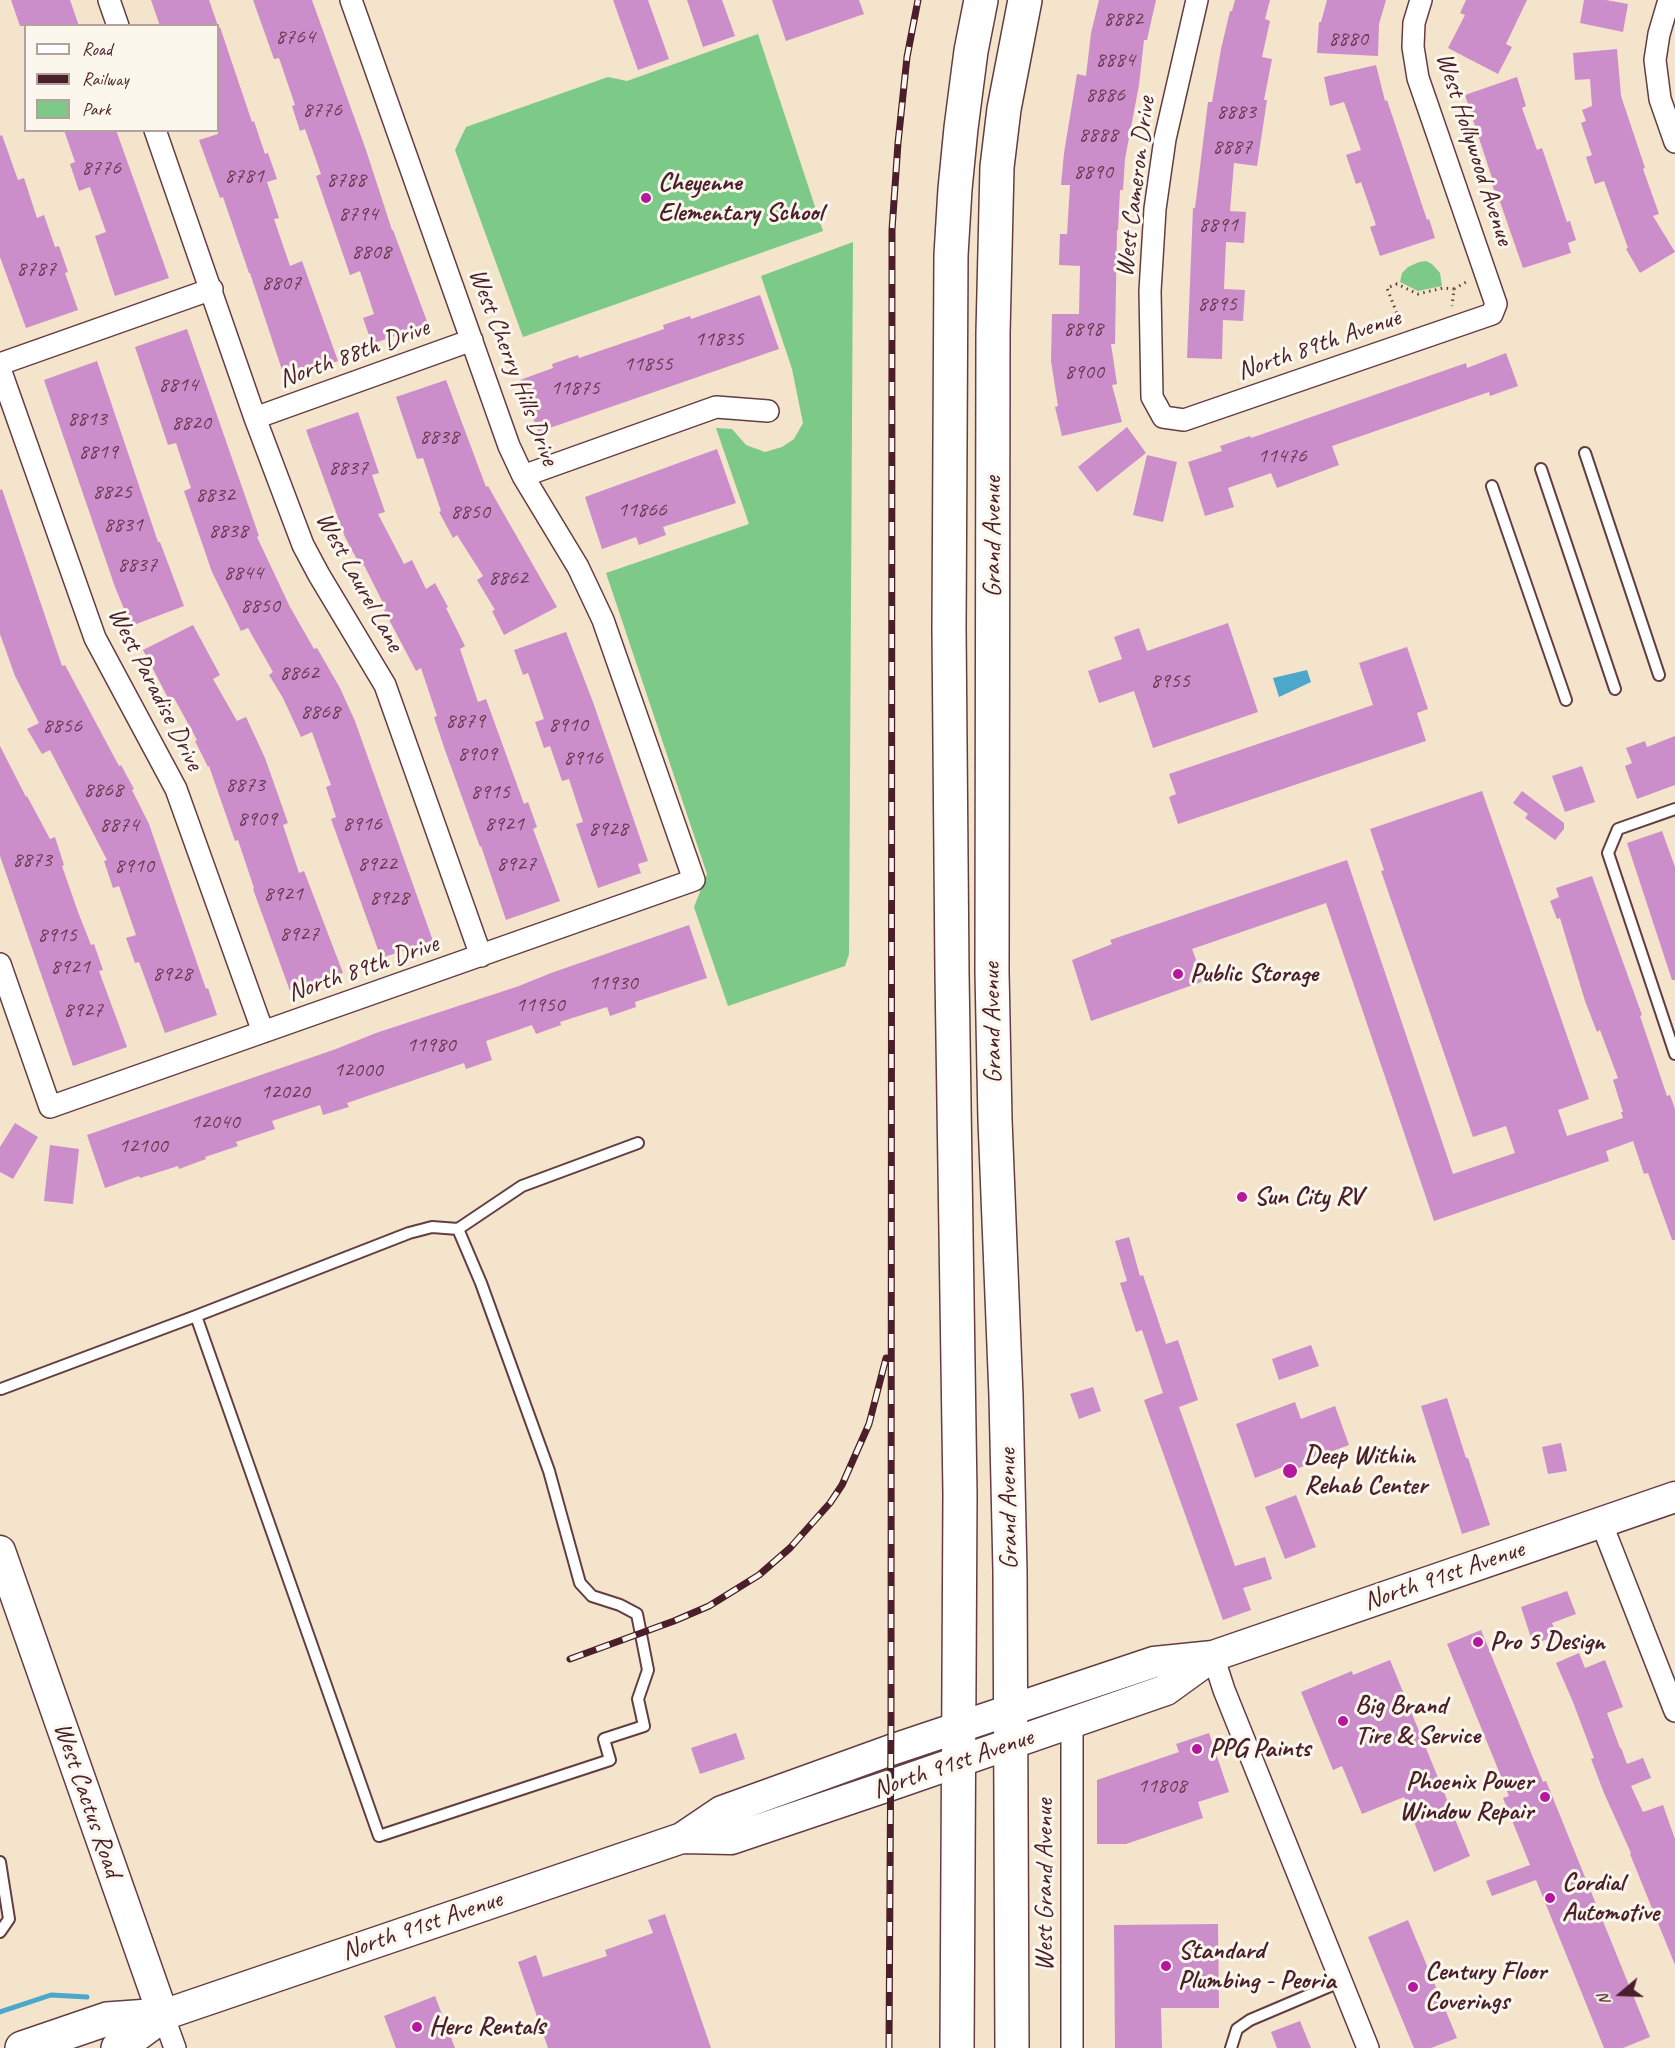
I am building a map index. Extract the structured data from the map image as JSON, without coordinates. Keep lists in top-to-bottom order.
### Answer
{
  "streets": {
    "highway": ["Grand Avenue"],
    "main road": ["North 91st Avenue", "West Cactus Road"],
    "street": [
      "West Hollywood Avenue",
      "West Cameron Drive",
      "North 89th Avenue",
      "North 88th Drive",
      "West Cherry Hills Drive",
      "West Laurel Lane",
      "West Paradise Drive",
      "North 89th Drive",
      "West Grand Avenue"
    ]
  },
  "crossings": [
    ["West Hollywood Avenue", "North 89th Avenue"],
    ["West Cameron Drive", "North 89th Avenue"],
    ["North 88th Drive", "West Cherry Hills Drive"],
    ["North 88th Drive", "West Laurel Lane"],
    ["West Cherry Hills Drive", "North 89th Drive"],
    ["Grand Avenue", "North 91st Avenue"],
    ["West Laurel Lane", "North 89th Drive"],
    ["West Paradise Drive", "North 89th Drive"],
    ["North 91st Avenue", "West Cactus Road"],
    ["North 91st Avenue", "West Grand Avenue"]
  ],
  "places": [
    "Cheyenne Elementary School",
    "Public Storage",
    "Sun City RV",
    "Deep Within Rehab Center",
    "Pro 5 Design",
    "Big Brand Tire & Service",
    "PPG Paints",
    "Phoenix Power Window Repair",
    "Cordial Automotive",
    "Standard Plumbing - Peoria",
    "Century Floor Coverings",
    "Herc Rentals"
  ],
  "house_numbers": [
    "8882",
    "8764",
    "8880",
    "8884",
    "8886",
    "8776",
    "8883",
    "8888",
    "8887",
    "8776",
    "8890",
    "8781",
    "8788",
    "8794",
    "8891",
    "8808",
    "8787",
    "8807",
    "8895",
    "8898",
    "11835",
    "11855",
    "8900",
    "8814",
    "11875",
    "8813",
    "8820",
    "8838",
    "8819",
    "11476",
    "8837",
    "8825",
    "8832",
    "11866",
    "8850",
    "8831",
    "8838",
    "8837",
    "8844",
    "8862",
    "8850",
    "8862",
    "8955",
    "8868",
    "8879",
    "8910",
    "8856",
    "8909",
    "8916",
    "8873",
    "8868",
    "8915",
    "8909",
    "8916",
    "8921",
    "8874",
    "8928",
    "8873",
    "8922",
    "8927",
    "8910",
    "8921",
    "8928",
    "8927",
    "8915",
    "8921",
    "8928",
    "11930",
    "11950",
    "8927",
    "11980",
    "12000",
    "12020",
    "12040",
    "12100",
    "11808"
  ],
  "legend": ["Road", "Railway", "Park"],
  "north": "left"
}
